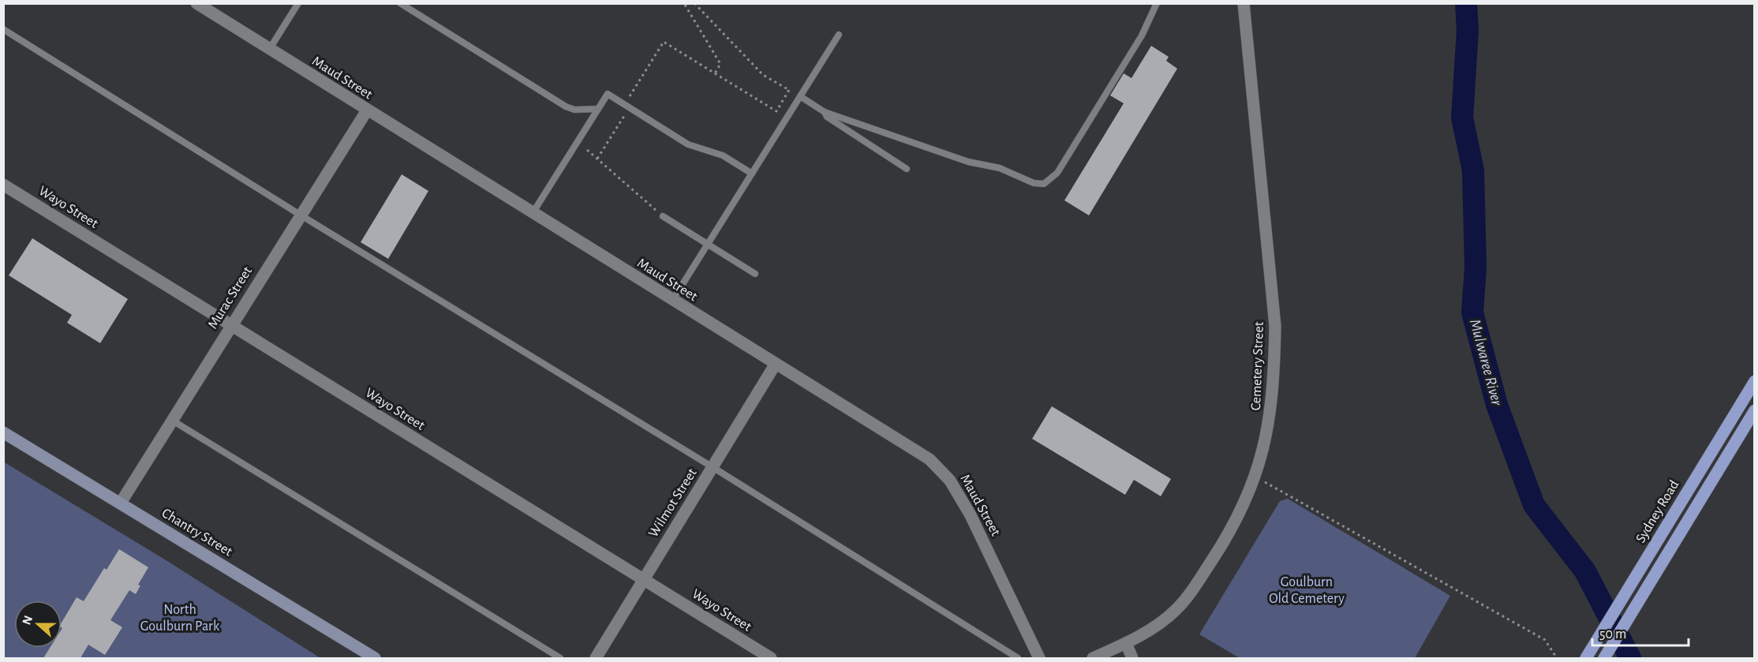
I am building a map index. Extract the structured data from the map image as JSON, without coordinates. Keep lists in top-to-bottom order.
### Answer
{
  "streets": {
    "main road": ["Sydney Road", "Chantry Street"],
    "street": [
      "Maud Street",
      "Wayo Street",
      "Murac Street",
      "Cemetery Street",
      "Wilmot Street"
    ]
  },
  "crossings": [
    ["Maud Street", "Murac Street"],
    ["Maud Street", "Wilmot Street"],
    ["Wayo Street", "Murac Street"],
    ["Wayo Street", "Wilmot Street"],
    ["Murac Street", "Chantry Street"]
  ],
  "water": ["Mulwaree River"],
  "parks": ["Goulburn Old Cemetery", "North Goulburn Park"],
  "scale_bar": "50 m",
  "north": "left"
}
